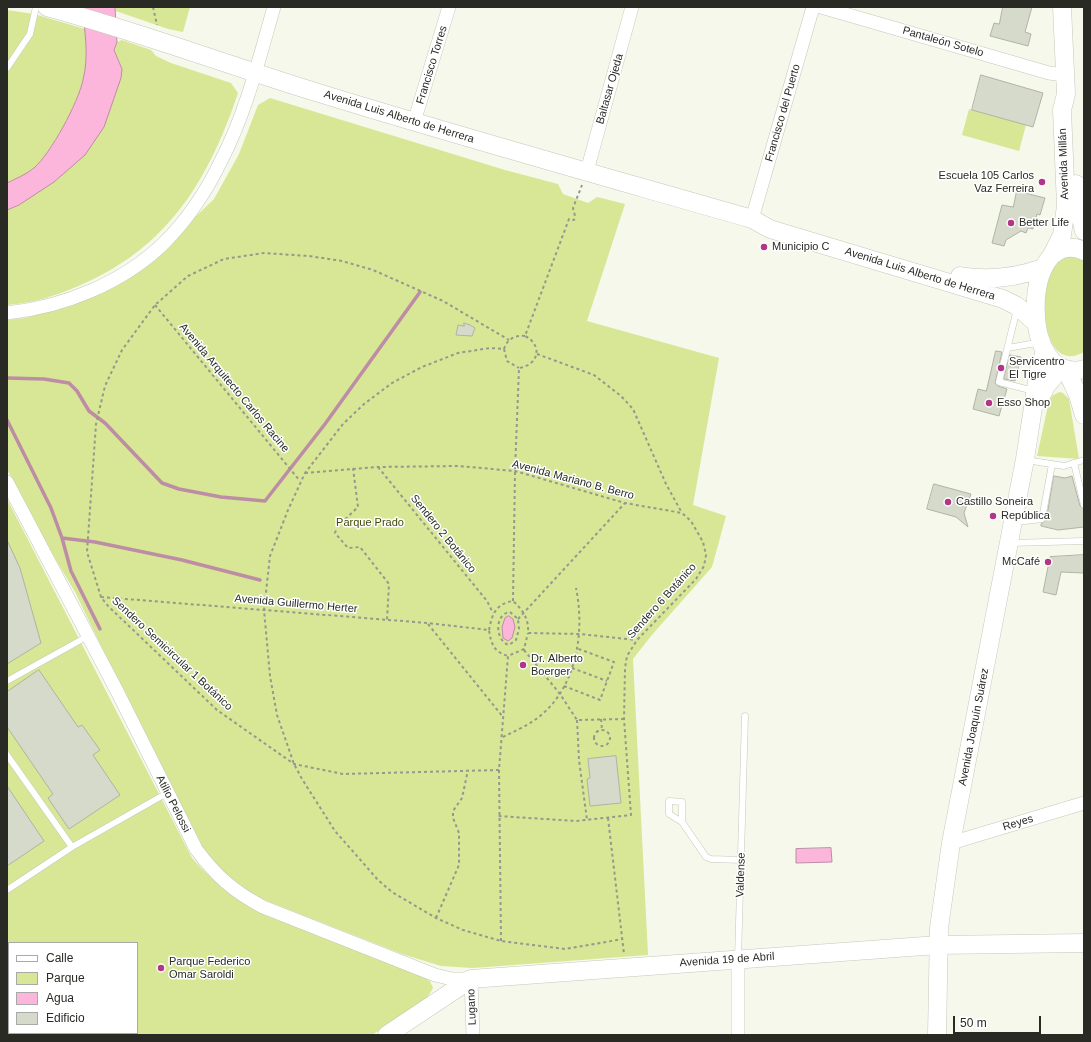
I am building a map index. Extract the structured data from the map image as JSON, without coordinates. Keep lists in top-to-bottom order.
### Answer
{
  "streets": {
    "street": [
      "Pantaleón Sotelo",
      "Francisco Torres",
      "Baltasar Ojeda",
      "Francisco del Puerto",
      "Avenida Luis Alberto de Herrera",
      "Avenida Millán",
      "Avenida Joaquín Suárez",
      "Atilio Pelossi",
      "Reyes",
      "Valdense",
      "Avenida 19 de Abril",
      "Lugano"
    ],
    "path": [
      "Avenida Arquitecto Carlos Racine",
      "Avenida Mariano B. Berro",
      "Sendero 2 Botánico",
      "Sendero 6 Botánico",
      "Avenida Guillermo Herter",
      "Sendero Semicircular 1 Botánico"
    ]
  },
  "crossings": [
    ["Pantaleón Sotelo", "Avenida Millán"],
    ["Francisco Torres", "Avenida Luis Alberto de Herrera"],
    ["Baltasar Ojeda", "Avenida Luis Alberto de Herrera"],
    ["Francisco del Puerto", "Avenida Luis Alberto de Herrera"],
    ["Avenida Luis Alberto de Herrera", "Avenida Millán"],
    ["Avenida Millán", "Avenida Joaquín Suárez"],
    ["Avenida Arquitecto Carlos Racine", "Sendero Semicircular 1 Botánico"],
    ["Avenida Mariano B. Berro", "Sendero 2 Botánico"],
    ["Avenida Mariano B. Berro", "Sendero 6 Botánico"],
    ["Avenida Guillermo Herter", "Sendero Semicircular 1 Botánico"],
    ["Avenida Joaquín Suárez", "Reyes"],
    ["Avenida Joaquín Suárez", "Avenida 19 de Abril"],
    ["Atilio Pelossi", "Avenida 19 de Abril"],
    ["Atilio Pelossi", "Lugano"],
    ["Valdense", "Avenida 19 de Abril"],
    ["Avenida 19 de Abril", "Lugano"]
  ],
  "parks": ["Parque Prado"],
  "places": [
    "Escuela 105 Carlos Vaz Ferreira",
    "Better Life",
    "Municipio C",
    "Servicentro El Tigre",
    "Esso Shop",
    "Castillo Soneira",
    "República",
    "McCafé",
    "Dr. Alberto Boerger",
    "Parque Federico Omar Saroldi"
  ],
  "legend": [
    "Calle",
    "Parque",
    "Agua",
    "Edificio"
  ],
  "scale_bar": "50 m"
}
